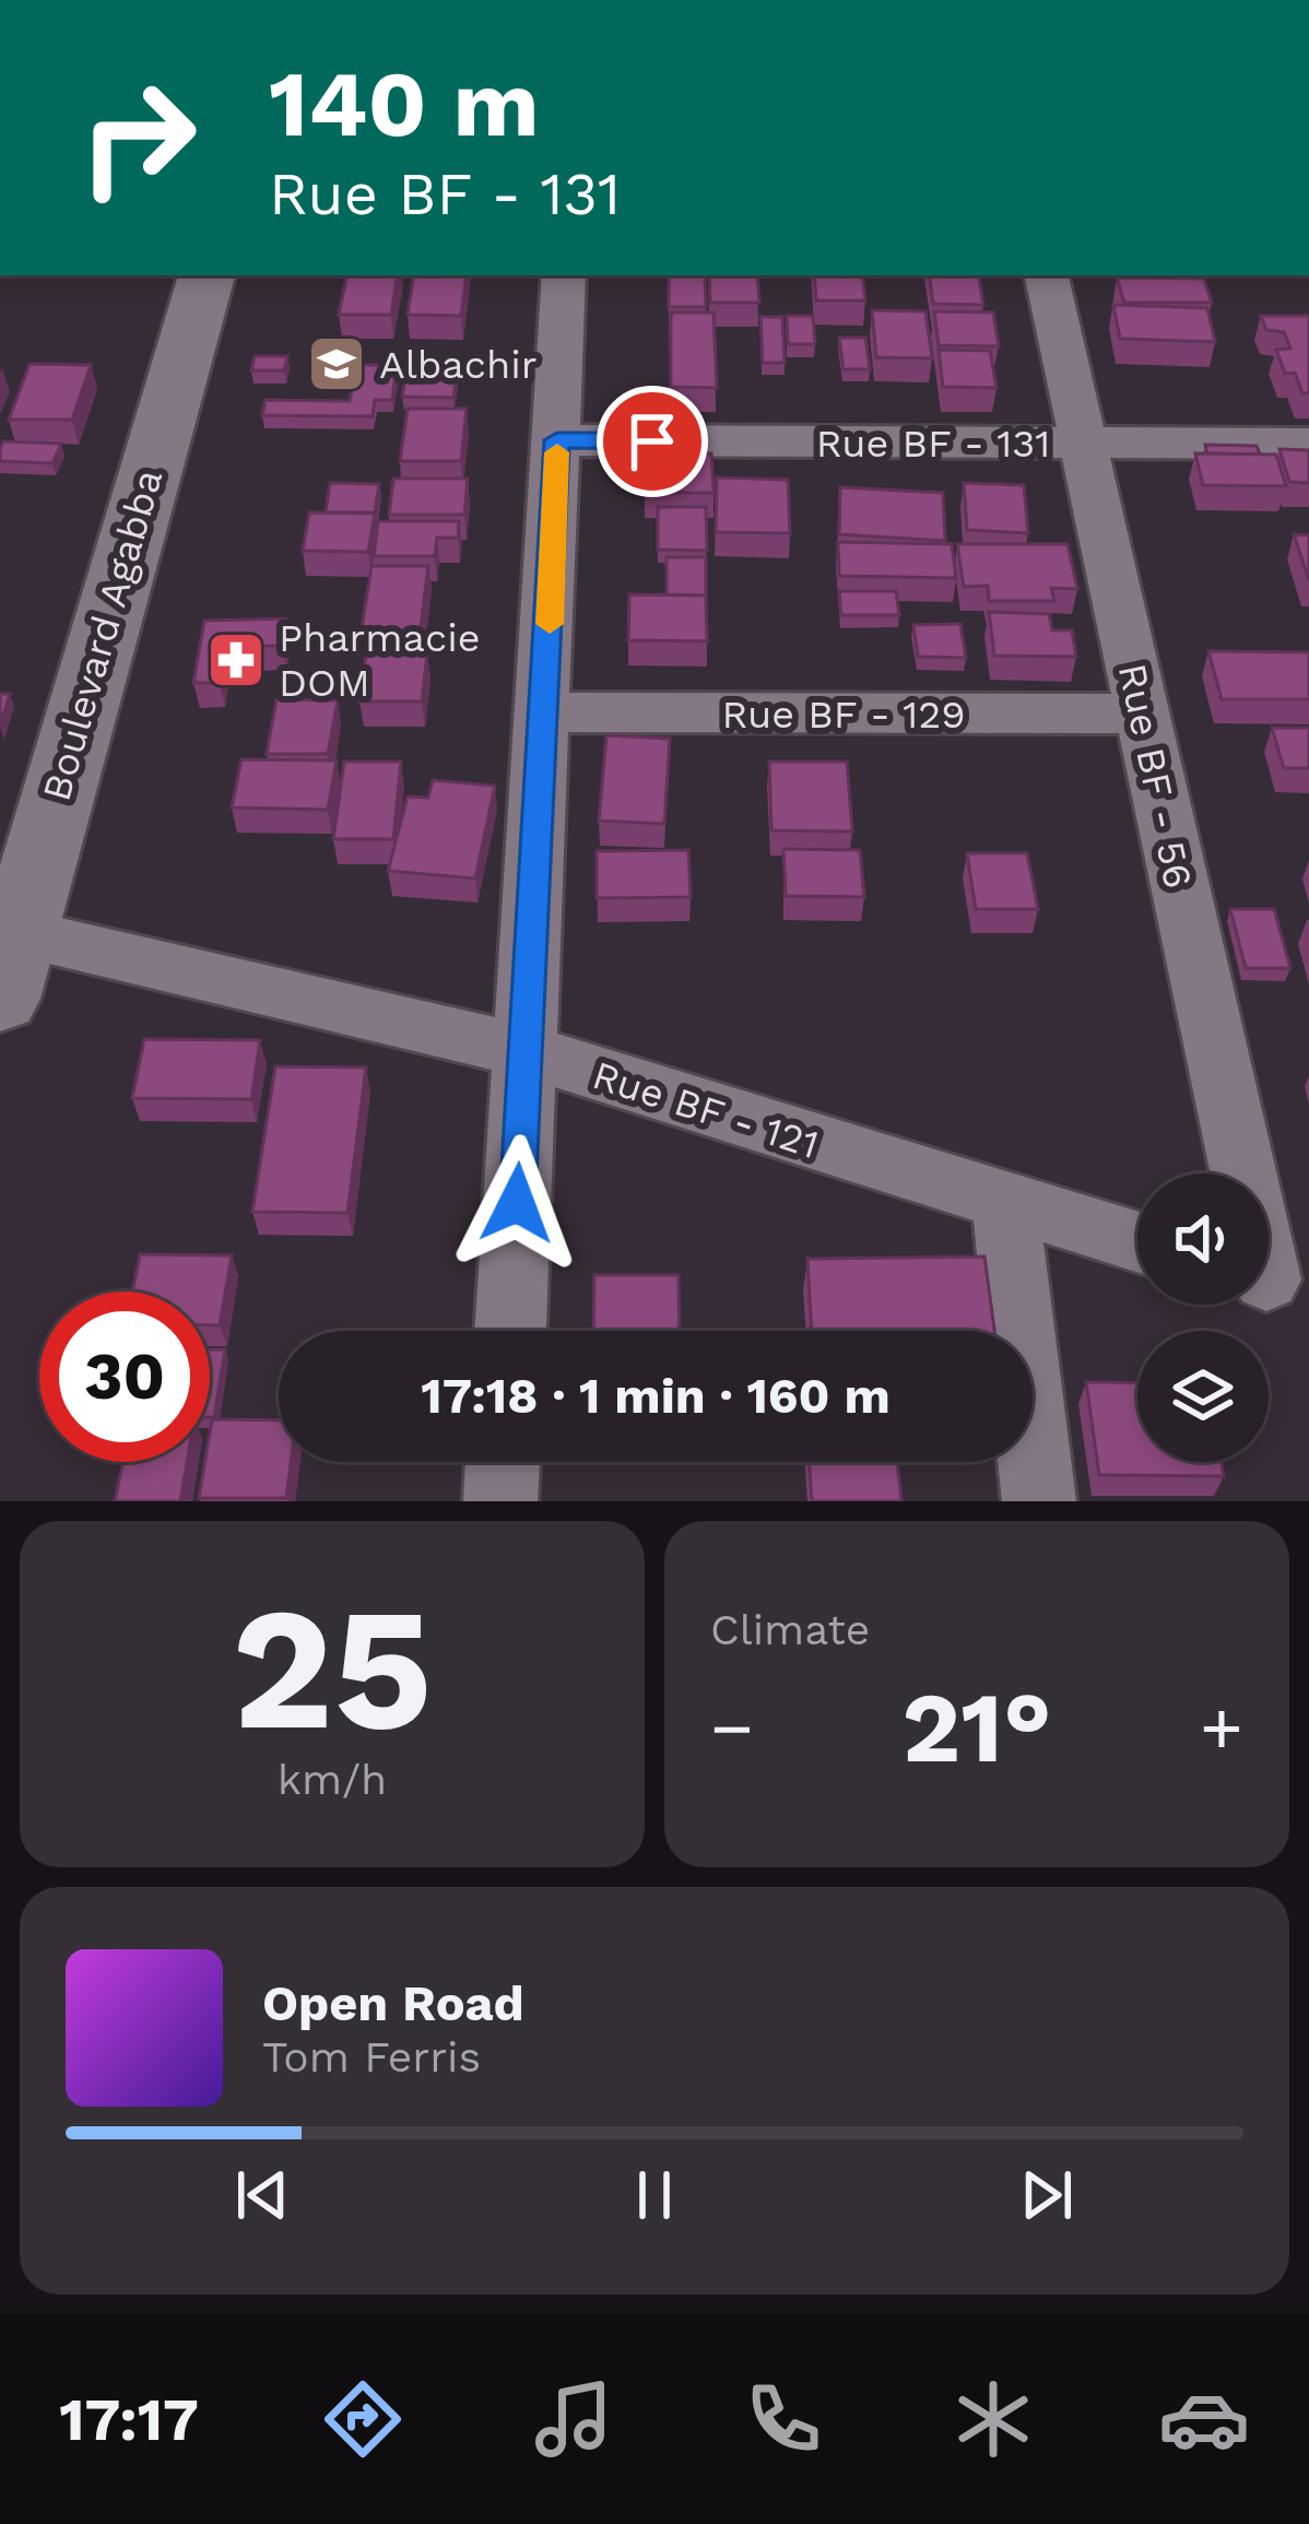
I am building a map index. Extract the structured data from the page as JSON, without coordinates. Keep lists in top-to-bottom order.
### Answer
{
  "streets": {
    "main road": ["Boulevard Agabba"],
    "street": [
      "Rue BF - 131",
      "Rue BF - 129",
      "Rue BF - 56",
      "Rue BF - 121"
    ]
  },
  "crossings": [
    ["Rue BF - 131", "Rue BF - 56"],
    ["Boulevard Agabba", "Rue BF - 121"],
    ["Rue BF - 129", "Rue BF - 56"]
  ],
  "places": {
    "school or university": ["Albachir"],
    "pharmacy": ["Pharmacie DOM"]
  },
  "page": {
    "turn": ["140 m", "Rue BF - 131"],
    "limit": "30",
    "trip": "17:18 · 1 min · 160 m",
    "tile": [
      ["25", "km/h"],
      "Climate"
    ],
    "heat": ["−", "21°", "+"],
    "song": ["Open Road", "Tom Ferris"],
    "tabs": "17:17"
  }
}
